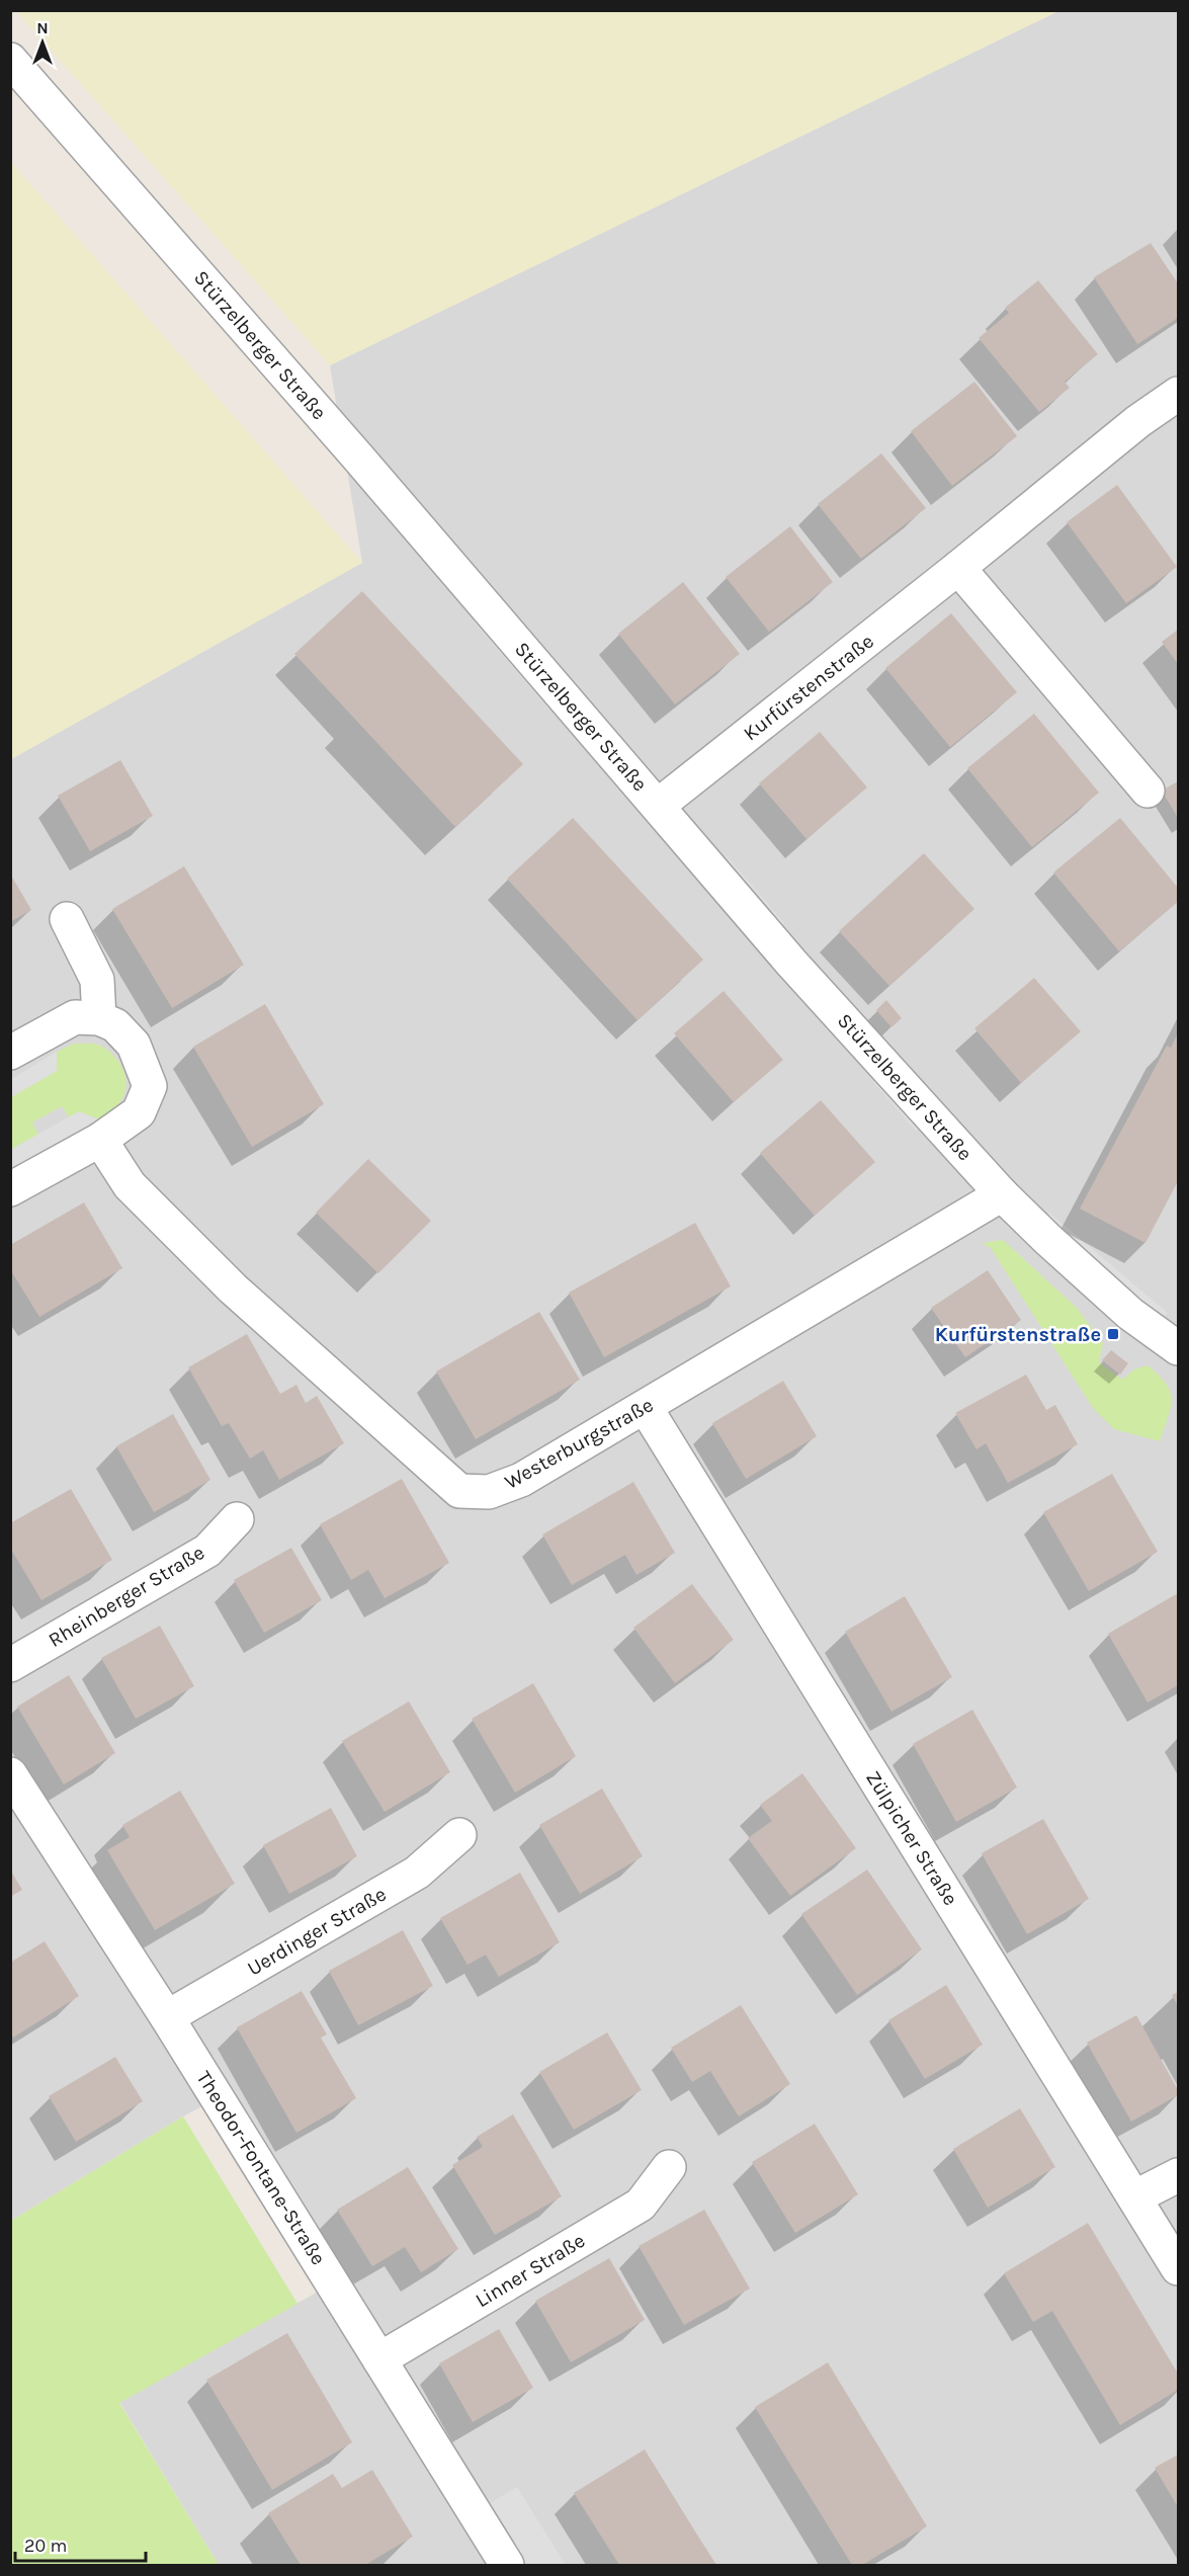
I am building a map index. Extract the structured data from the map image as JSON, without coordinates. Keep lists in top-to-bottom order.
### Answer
{
  "streets": {
    "street": [
      "Stürzelberger Straße",
      "Kurfürstenstraße",
      "Westerburgstraße",
      "Rheinberger Straße",
      "Zülpicher Straße",
      "Uerdinger Straße",
      "Theodor-Fontane-Straße",
      "Linner Straße"
    ]
  },
  "crossings": [
    ["Stürzelberger Straße", "Kurfürstenstraße"],
    ["Stürzelberger Straße", "Westerburgstraße"],
    ["Westerburgstraße", "Zülpicher Straße"],
    ["Uerdinger Straße", "Theodor-Fontane-Straße"],
    ["Theodor-Fontane-Straße", "Linner Straße"]
  ],
  "places": {
    "transit": ["Kurfürstenstraße"]
  },
  "scale_bar": "20 m",
  "north": "top"
}
